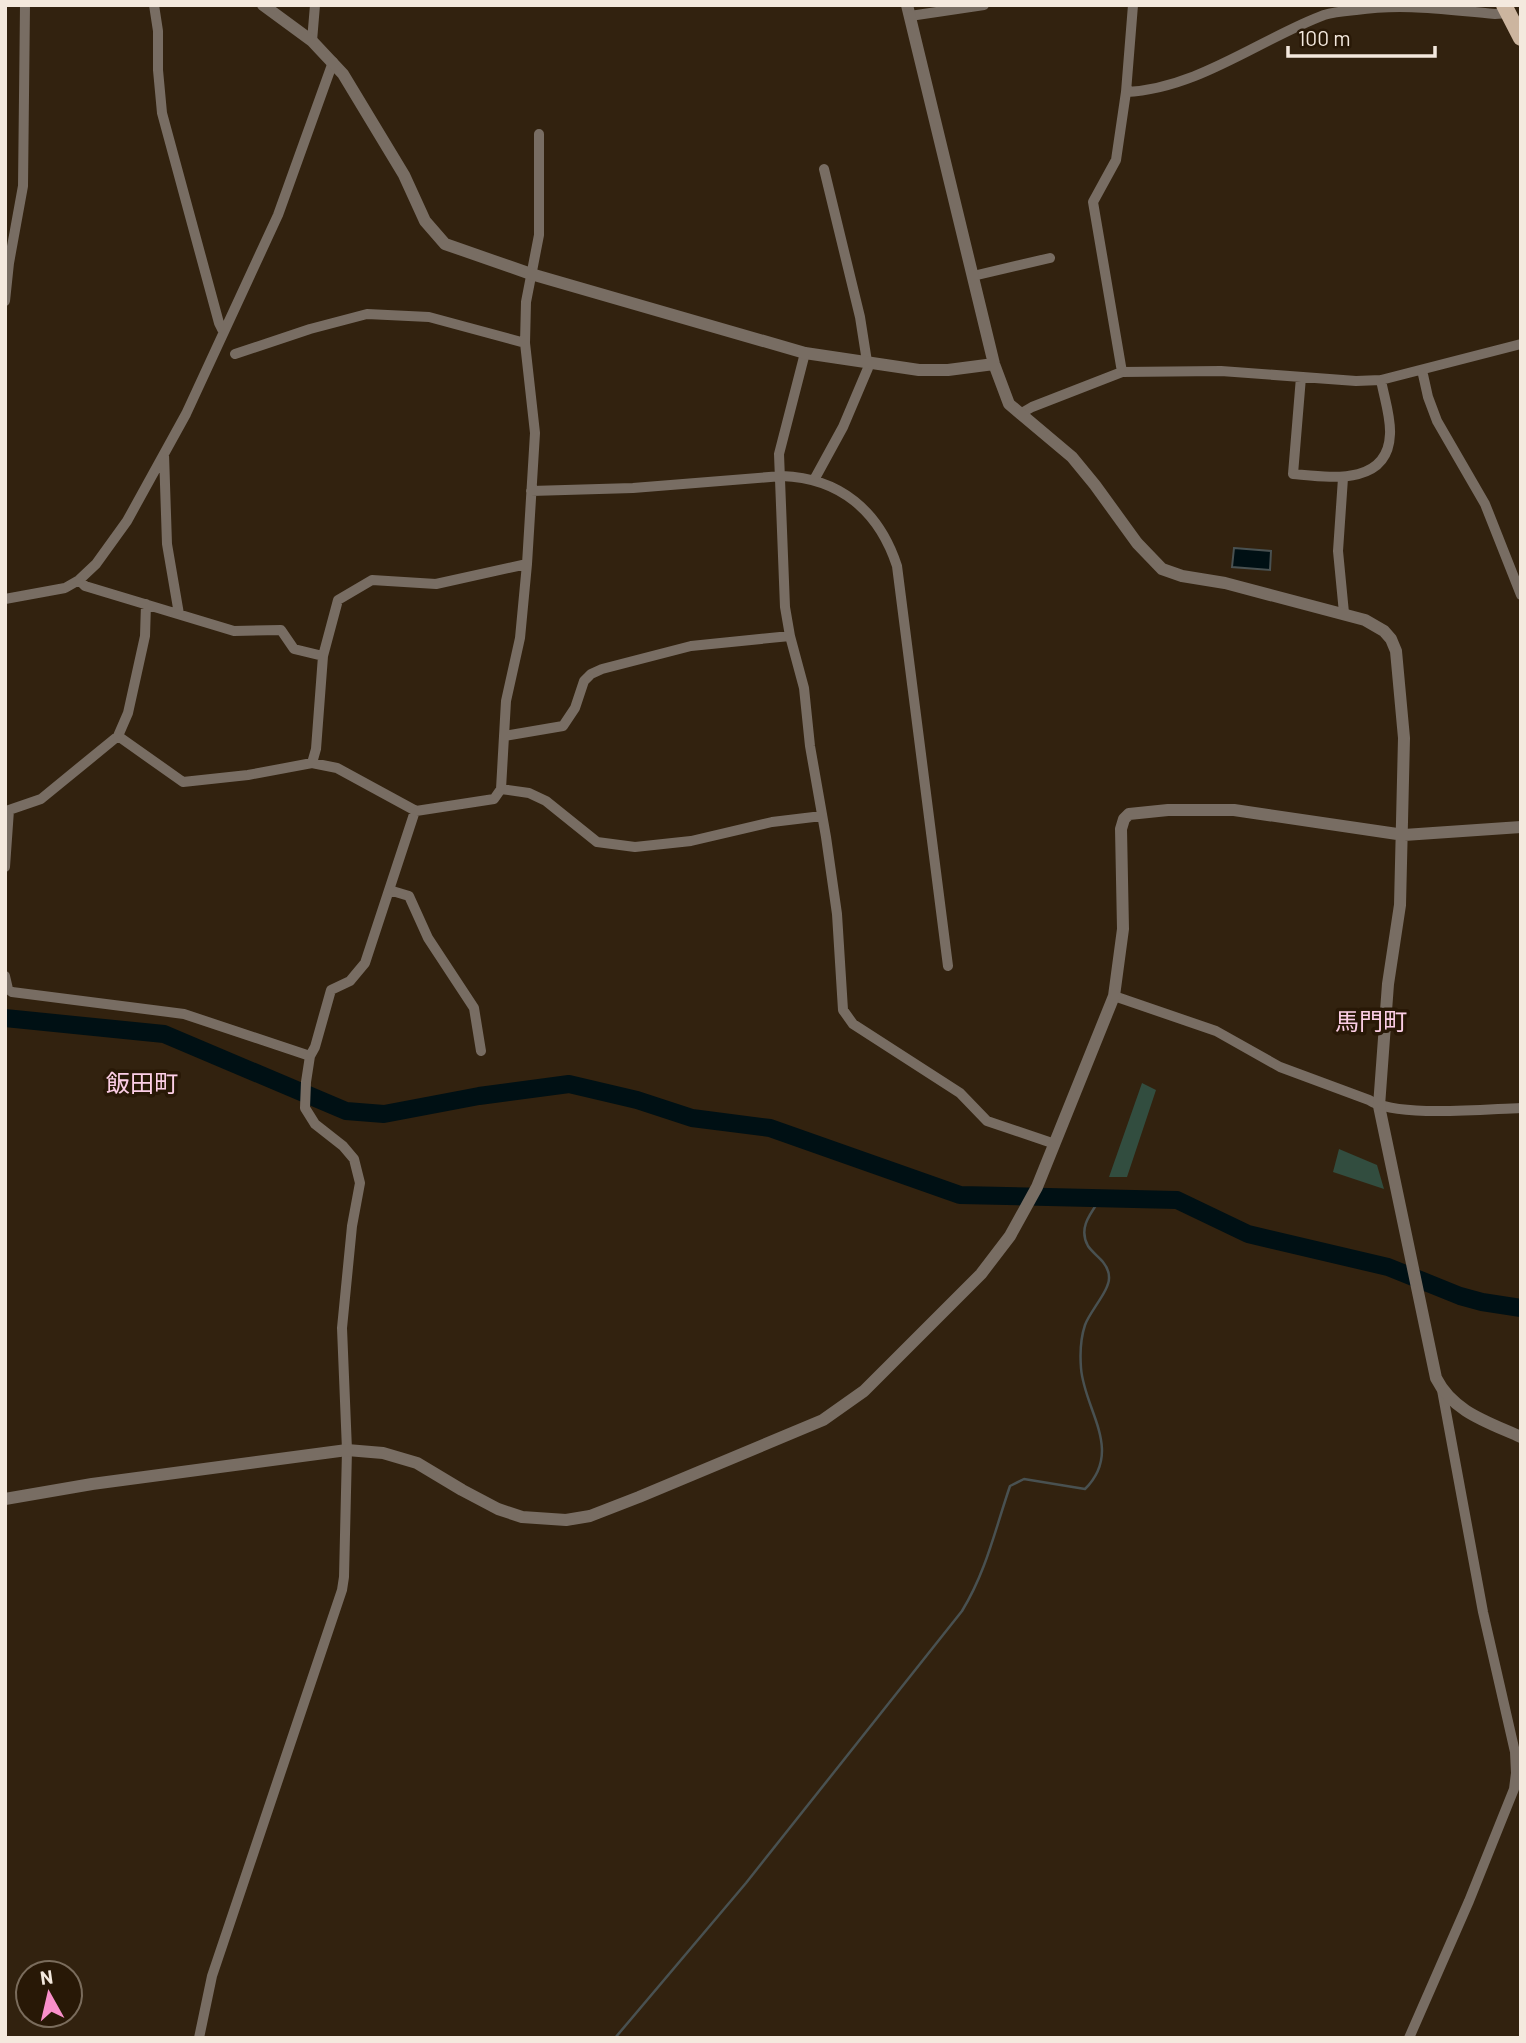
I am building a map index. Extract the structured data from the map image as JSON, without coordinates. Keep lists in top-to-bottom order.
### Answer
{
  "districts": ["馬門町", "飯田町"],
  "scale_bar": "100 m",
  "north": "top"
}
